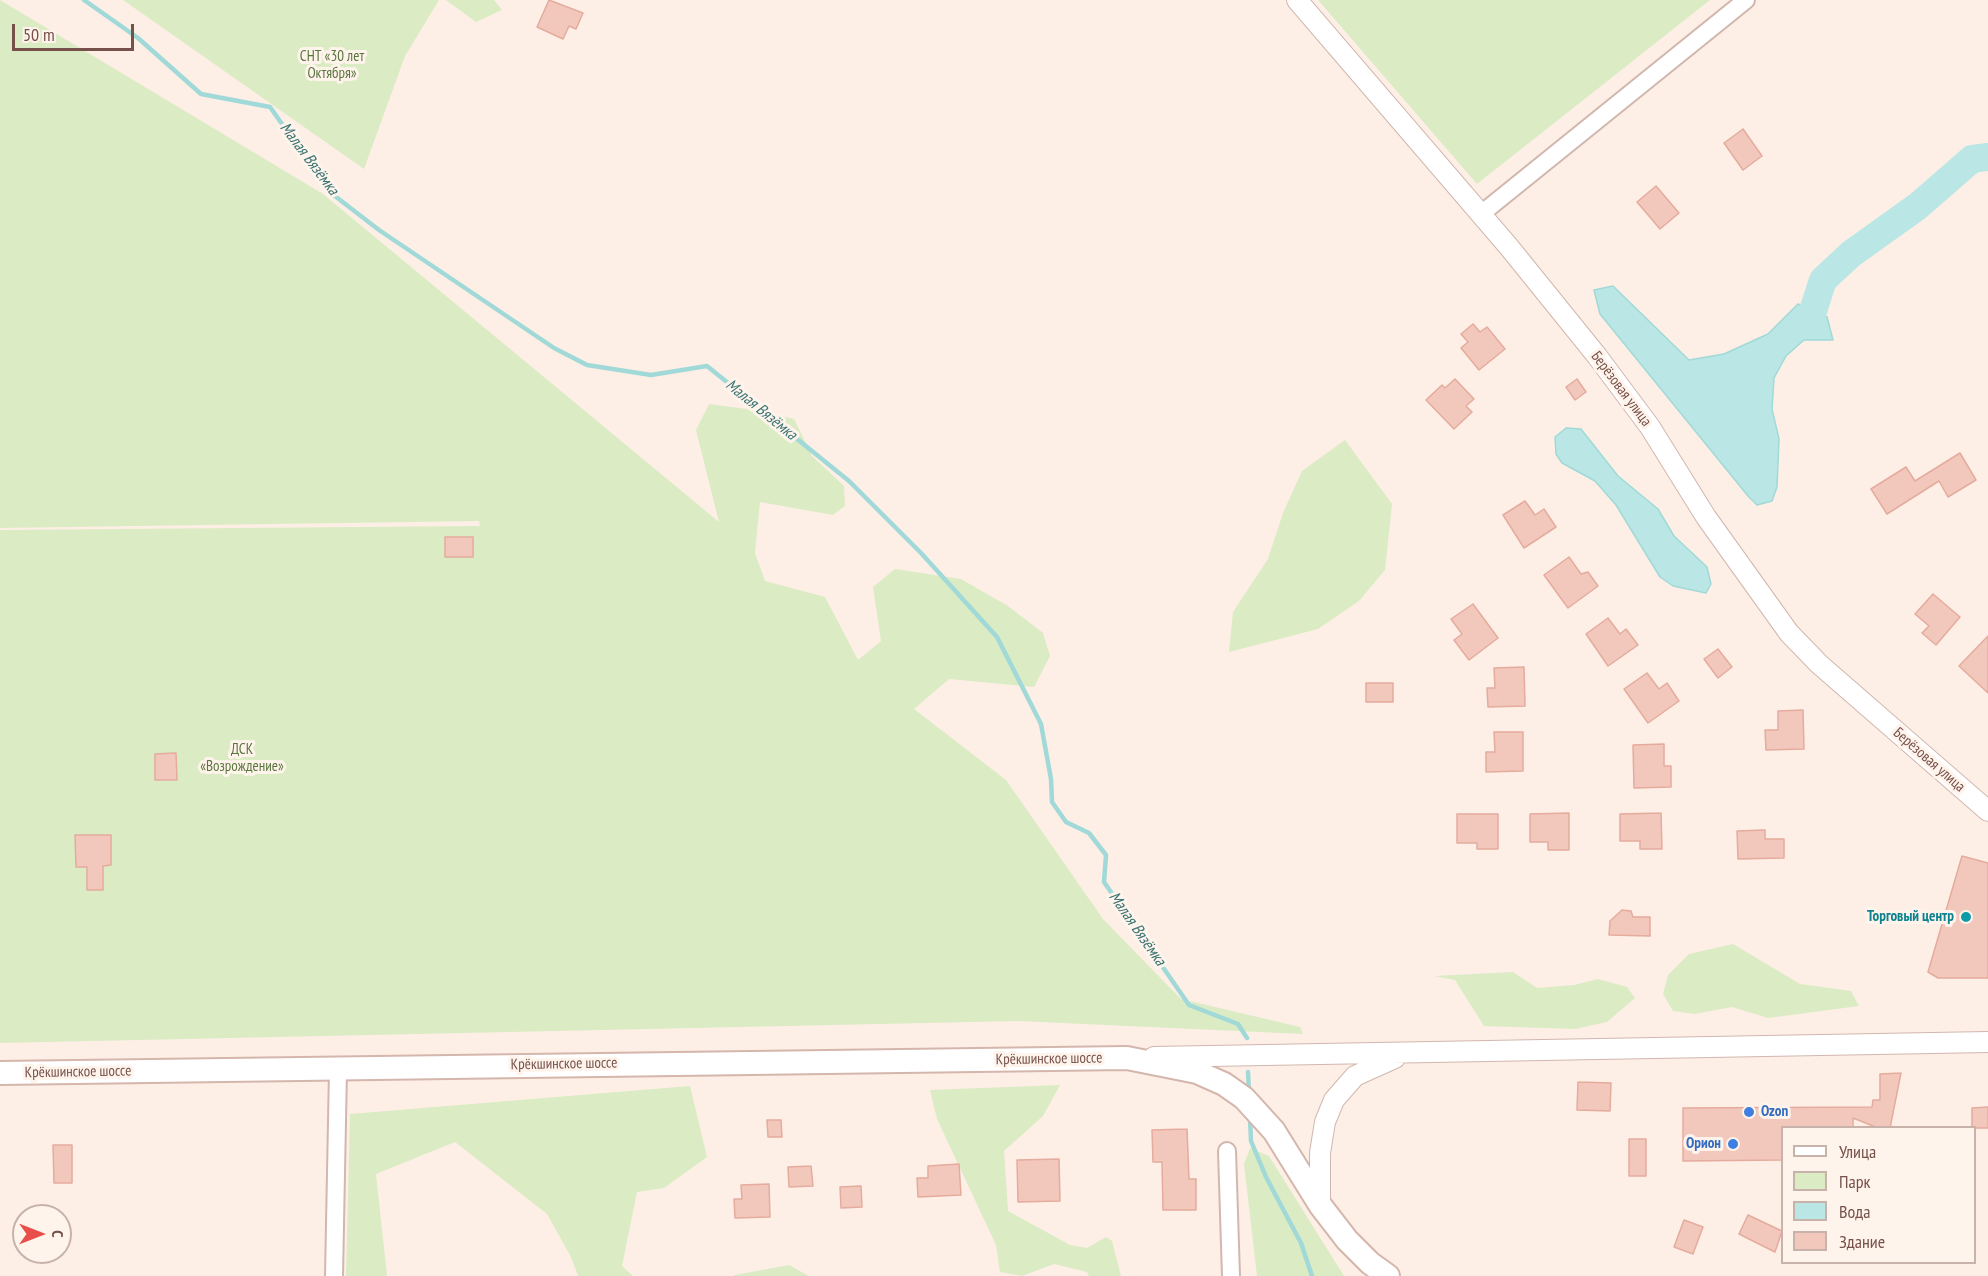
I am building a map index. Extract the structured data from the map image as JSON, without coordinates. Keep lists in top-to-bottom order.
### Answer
{
  "streets": {
    "main road": ["Крёкшинское шоссе"],
    "street": ["Берёзовая улица"]
  },
  "water": ["Малая Вязёмка"],
  "parks": ["СНТ «30 лет Октября»", "ДСК «Возрождение»"],
  "places": ["Торговый центр", "Ozon", "Орион"],
  "legend": [
    "Улица",
    "Парк",
    "Вода",
    "Здание"
  ],
  "scale_bar": "50 m",
  "north": "right"
}
